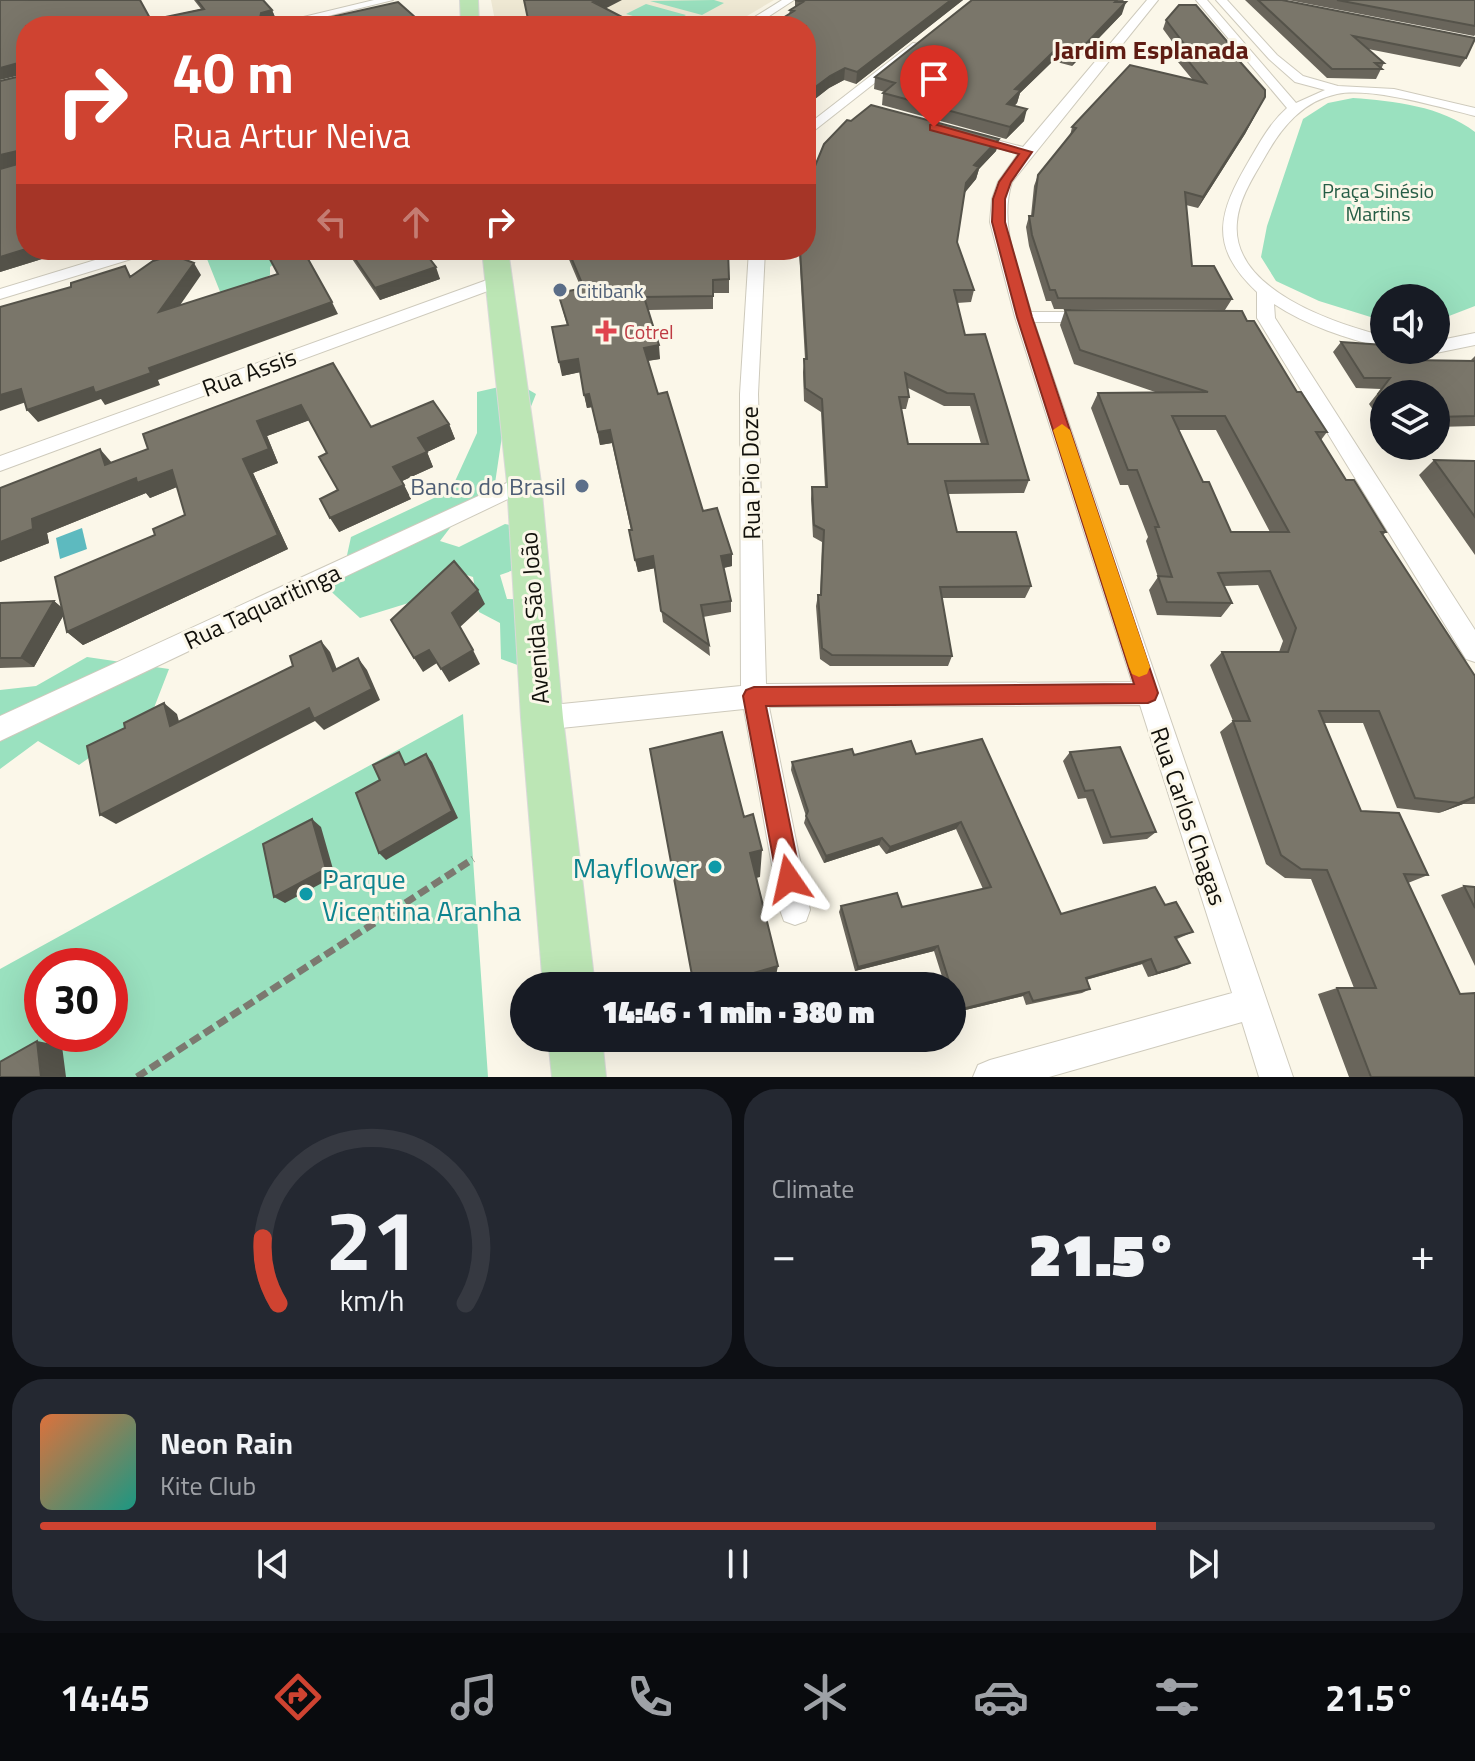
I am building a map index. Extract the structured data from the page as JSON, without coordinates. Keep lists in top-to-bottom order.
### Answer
{
  "streets": {
    "main road": ["Avenida São João"],
    "street": [
      "Rua Assis",
      "Rua Pio Doze",
      "Rua Taquaritinga",
      "Rua Carlos Chagas"
    ]
  },
  "crossings": [
    ["Rua Assis", "Avenida São João"],
    ["Rua Taquaritinga", "Avenida São João"]
  ],
  "districts": ["Jardim Esplanada"],
  "parks": ["Praça Sinésio Martins"],
  "places": {
    "other": [
      "Citibank",
      "Banco do Brasil",
      "Mayflower",
      "Parque Vicentina Aranha"
    ],
    "health": ["Cotrel"]
  },
  "page": {
    "turn": ["40 m", "Rua Artur Neiva"],
    "limit": "30",
    "trip": "14:46 · 1 min · 380 m",
    "tile": "Climate",
    "heat": ["−", "21.5°", "+"],
    "song": ["Neon Rain", "Kite Club"],
    "tabs": ["14:45", "21.5°"],
    "gauge": ["21", "km/h"]
  }
}
